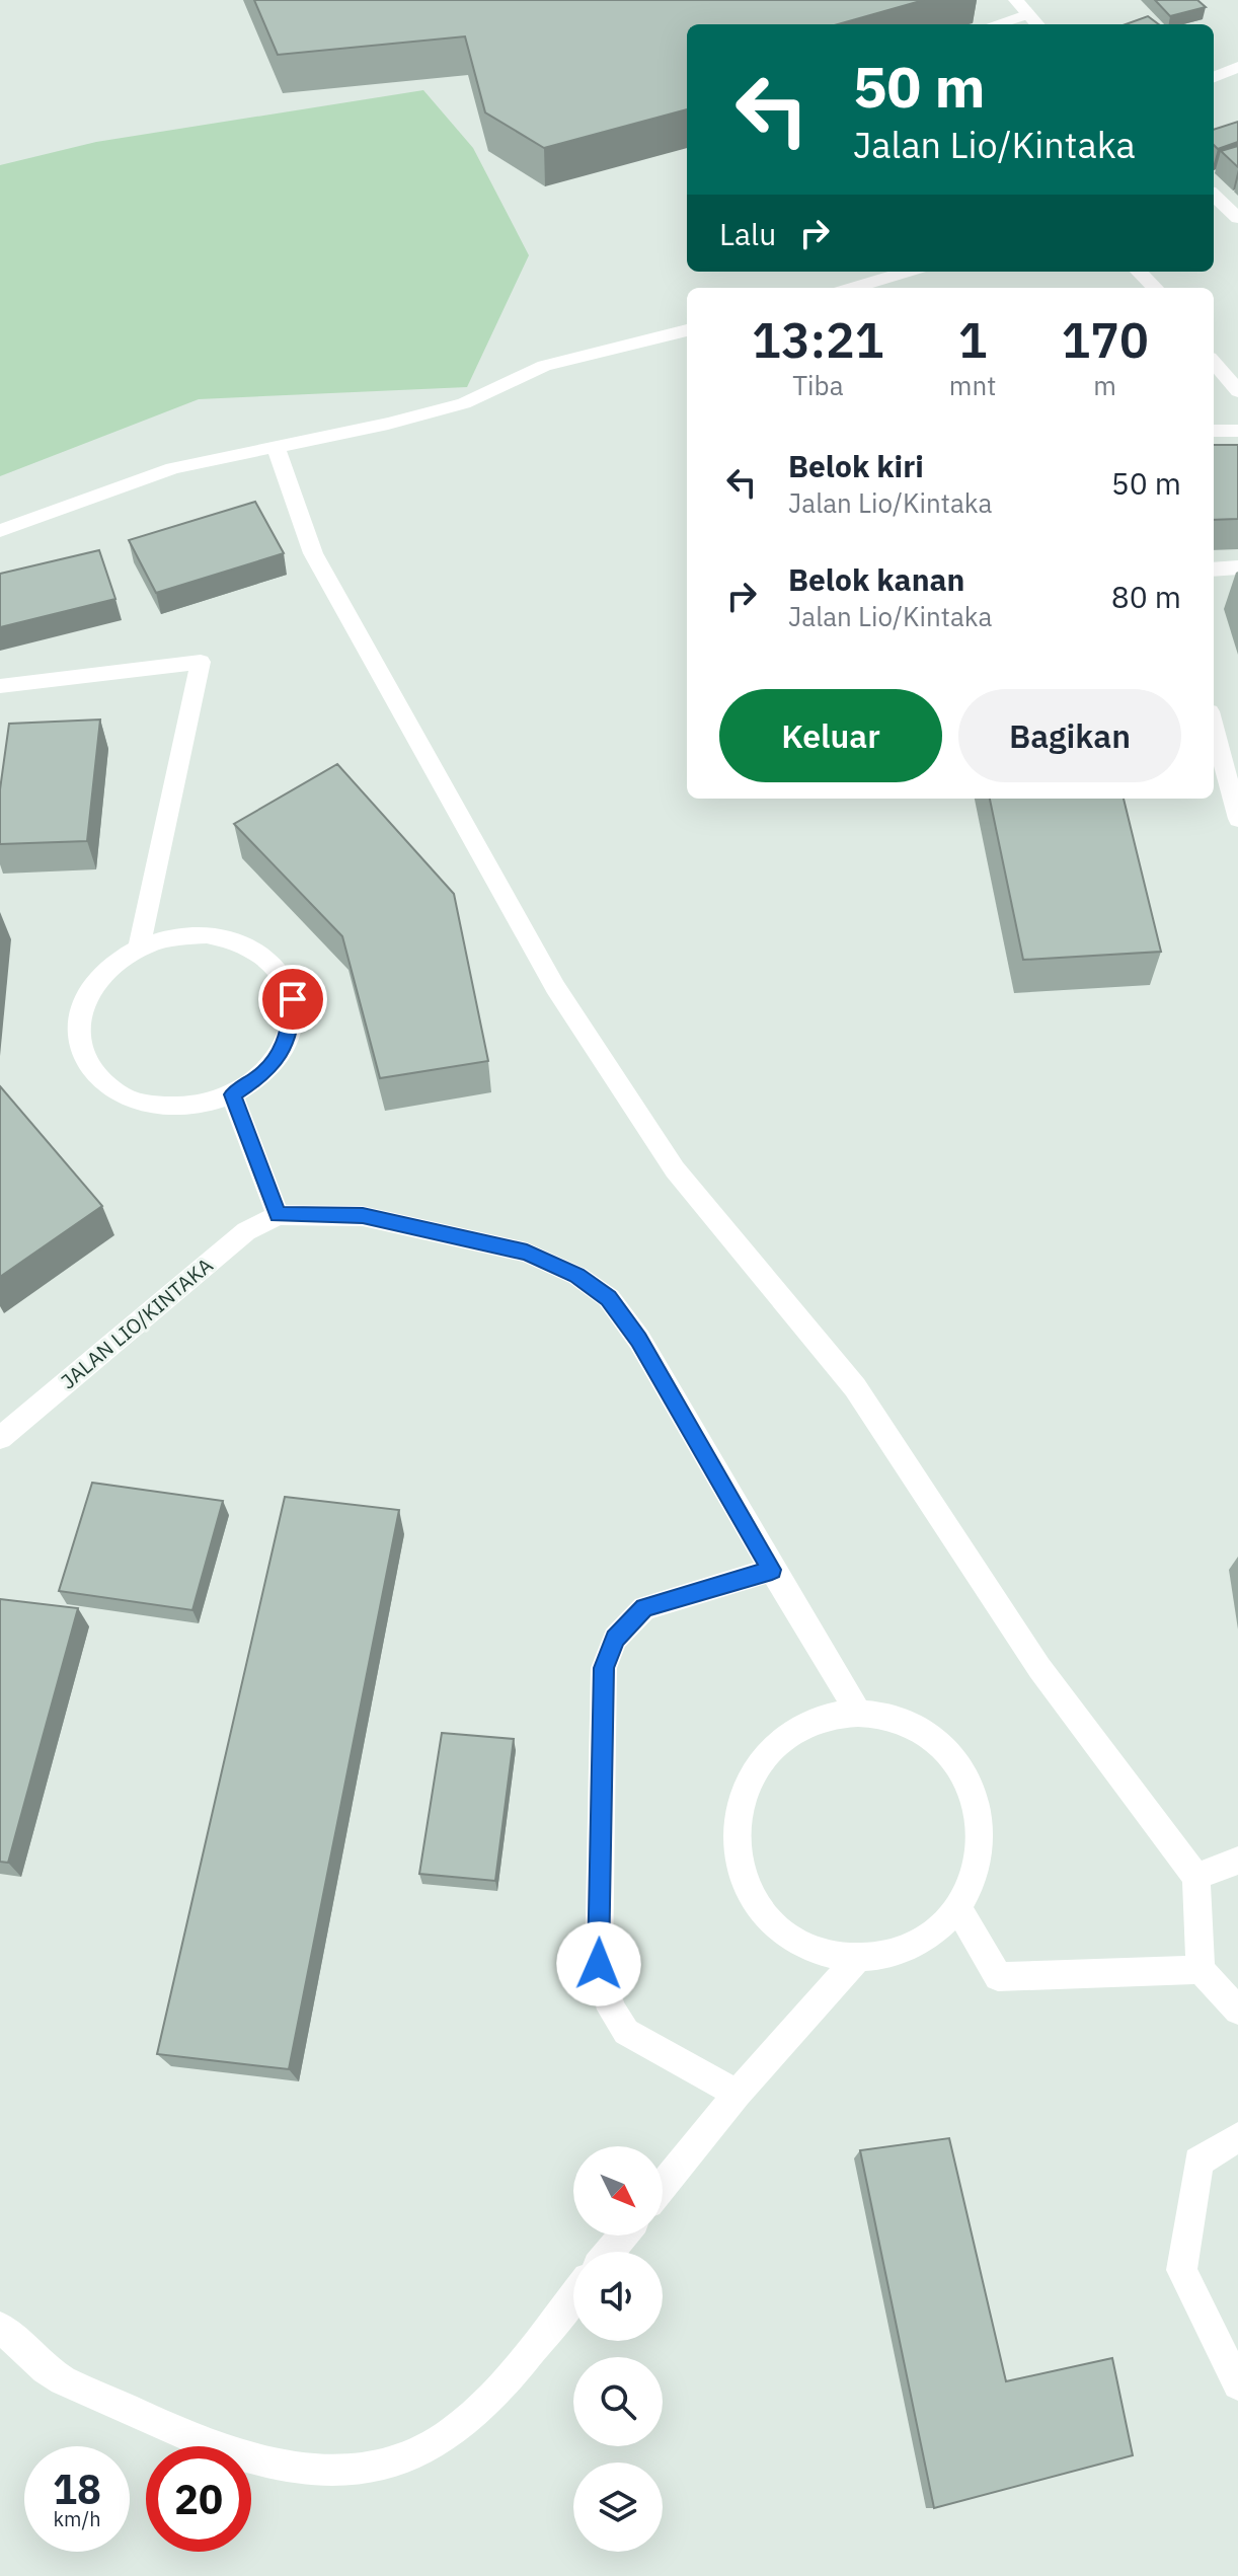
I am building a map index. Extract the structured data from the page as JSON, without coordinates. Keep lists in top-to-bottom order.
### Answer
{
  "streets": {
    "street": ["JALAN LIO/KINTAKA"]
  },
  "north": "bottom right",
  "page": {
    "turn": ["50 m", "Jalan Lio/Kintaka"],
    "then": "Lalu",
    "eta": [
      "13:21",
      "Tiba",
      "1",
      "mnt",
      "170",
      "m"
    ],
    "list": [
      {
        "name": "Belok kiri",
        "note": "Jalan Lio/Kintaka",
        "value": "50 m"
      },
      {
        "name": "Belok kanan",
        "note": "Jalan Lio/Kintaka",
        "value": "80 m"
      }
    ],
    "buttons": ["Keluar", "Bagikan"],
    "speed": "18 km/h",
    "limit": "20"
  }
}
